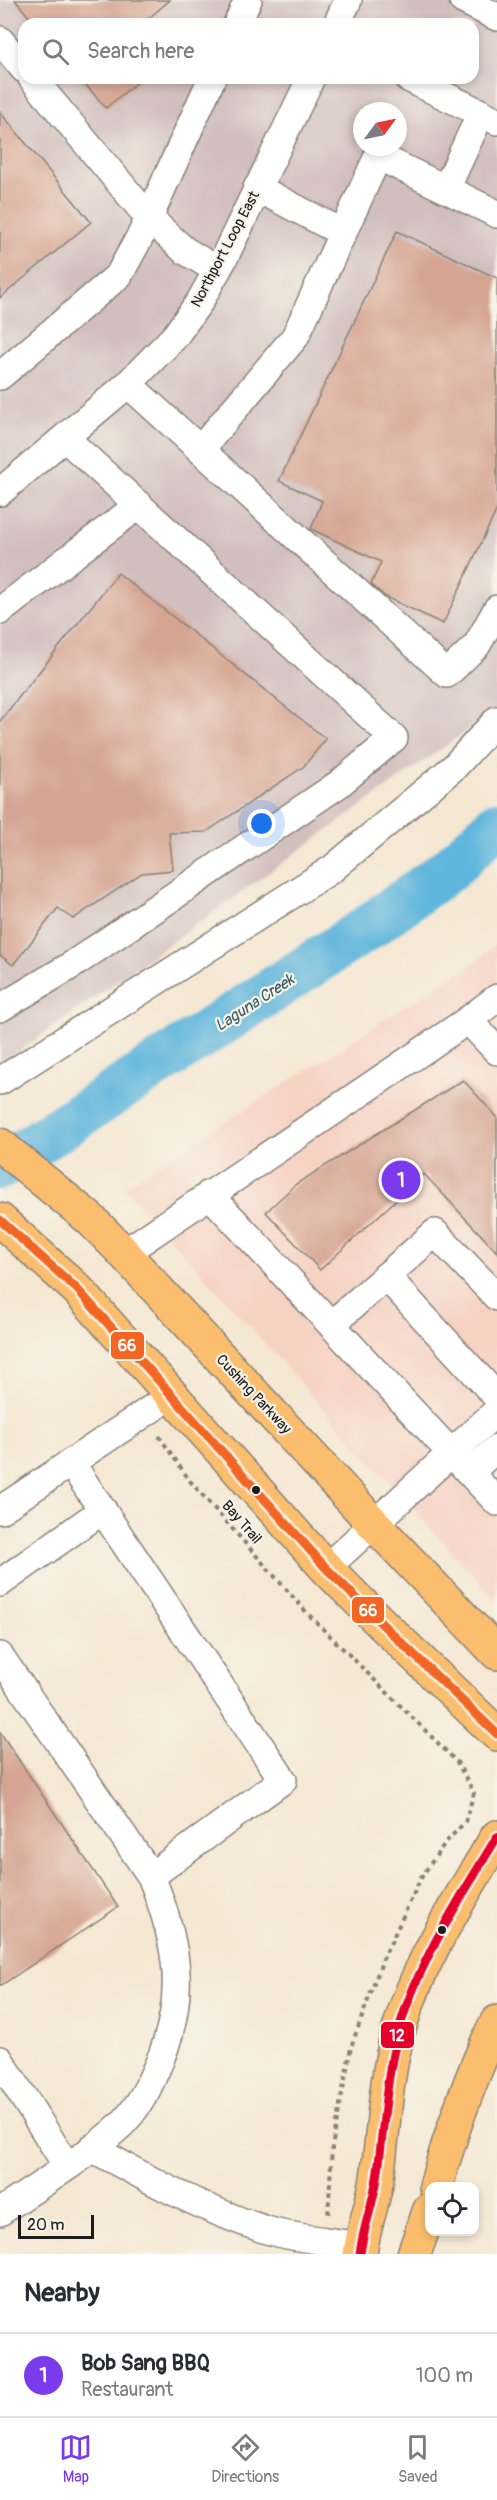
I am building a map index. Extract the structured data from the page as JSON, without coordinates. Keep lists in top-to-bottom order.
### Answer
{
  "streets": {
    "main road": ["Cushing Parkway"],
    "street": ["Northport Loop East"],
    "path": ["Bay Trail"]
  },
  "water": ["Laguna Creek"],
  "lines": ["transit line 66", "transit line 12"],
  "scale_bar": "20 m",
  "north": "top right",
  "page": {
    "search": "Search here",
    "pins": "1",
    "scale": "20 m",
    "heading": "Nearby",
    "list": [
      {
        "mark": "1",
        "name": "Bob Sang BBQ",
        "note": "Restaurant",
        "value": "100 m"
      }
    ],
    "nav": ["Map", "Directions", "Saved"]
  }
}
